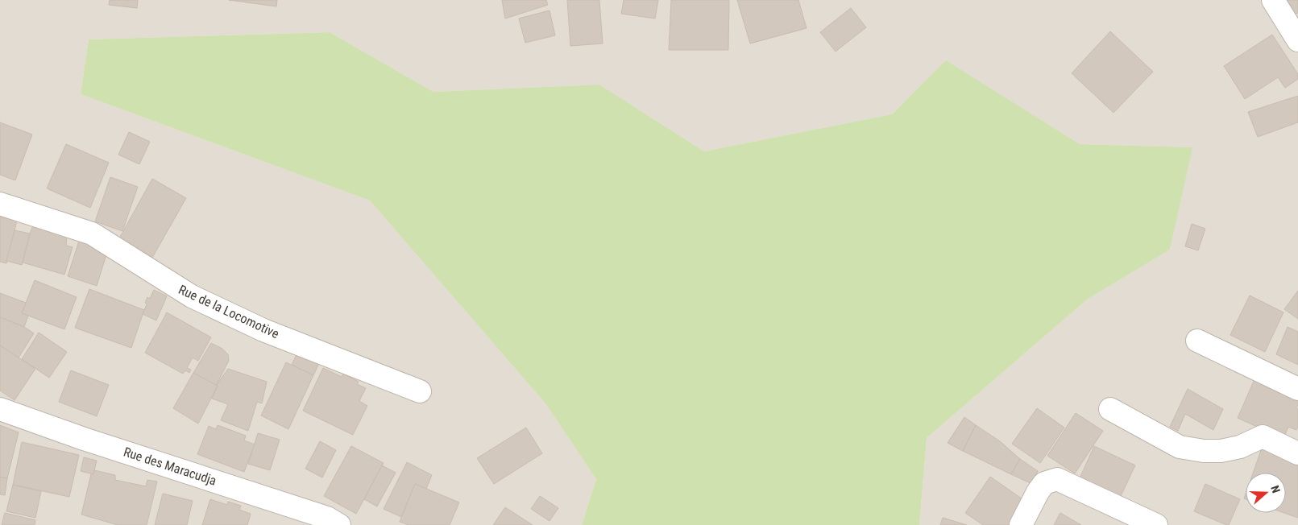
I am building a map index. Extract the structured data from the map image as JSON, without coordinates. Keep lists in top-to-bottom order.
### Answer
{
  "streets": {
    "street": ["Rue de la Locomotive", "Rue des Maracudja"]
  },
  "north": "right"
}
